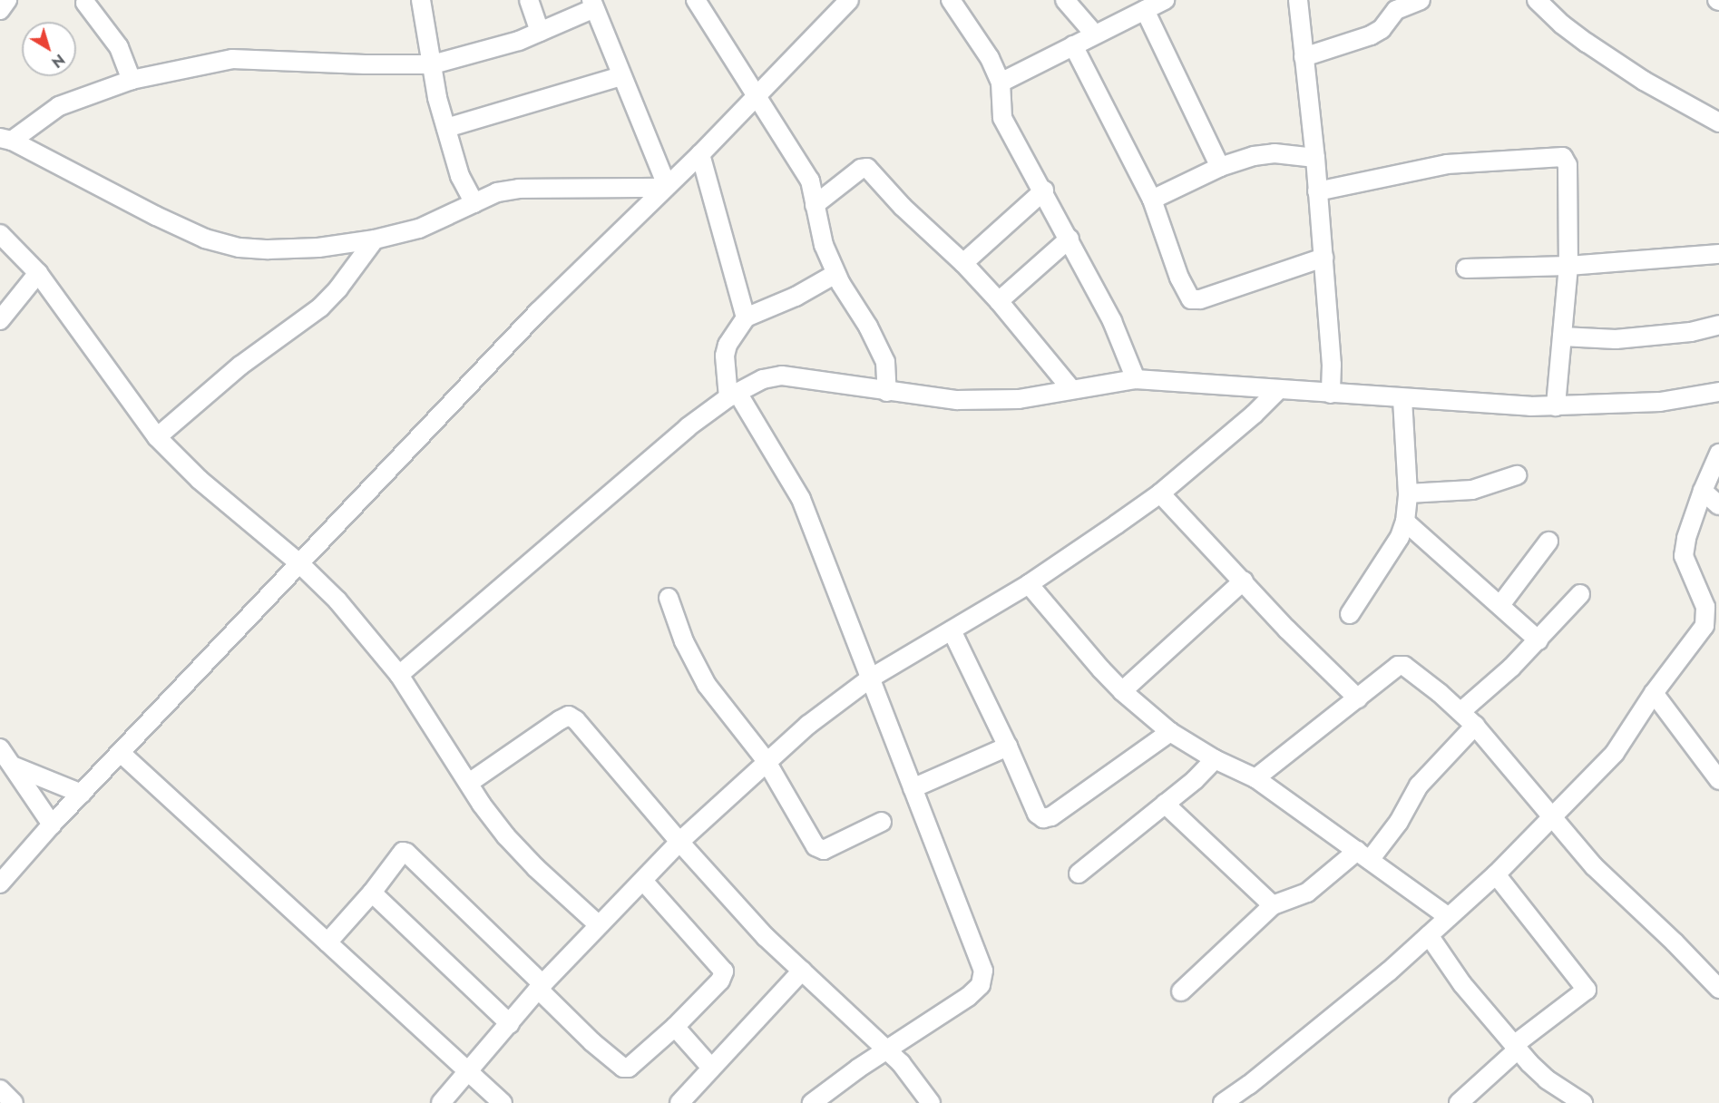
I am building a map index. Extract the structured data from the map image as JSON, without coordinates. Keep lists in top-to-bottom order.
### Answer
{
  "north": "bottom right"
}
